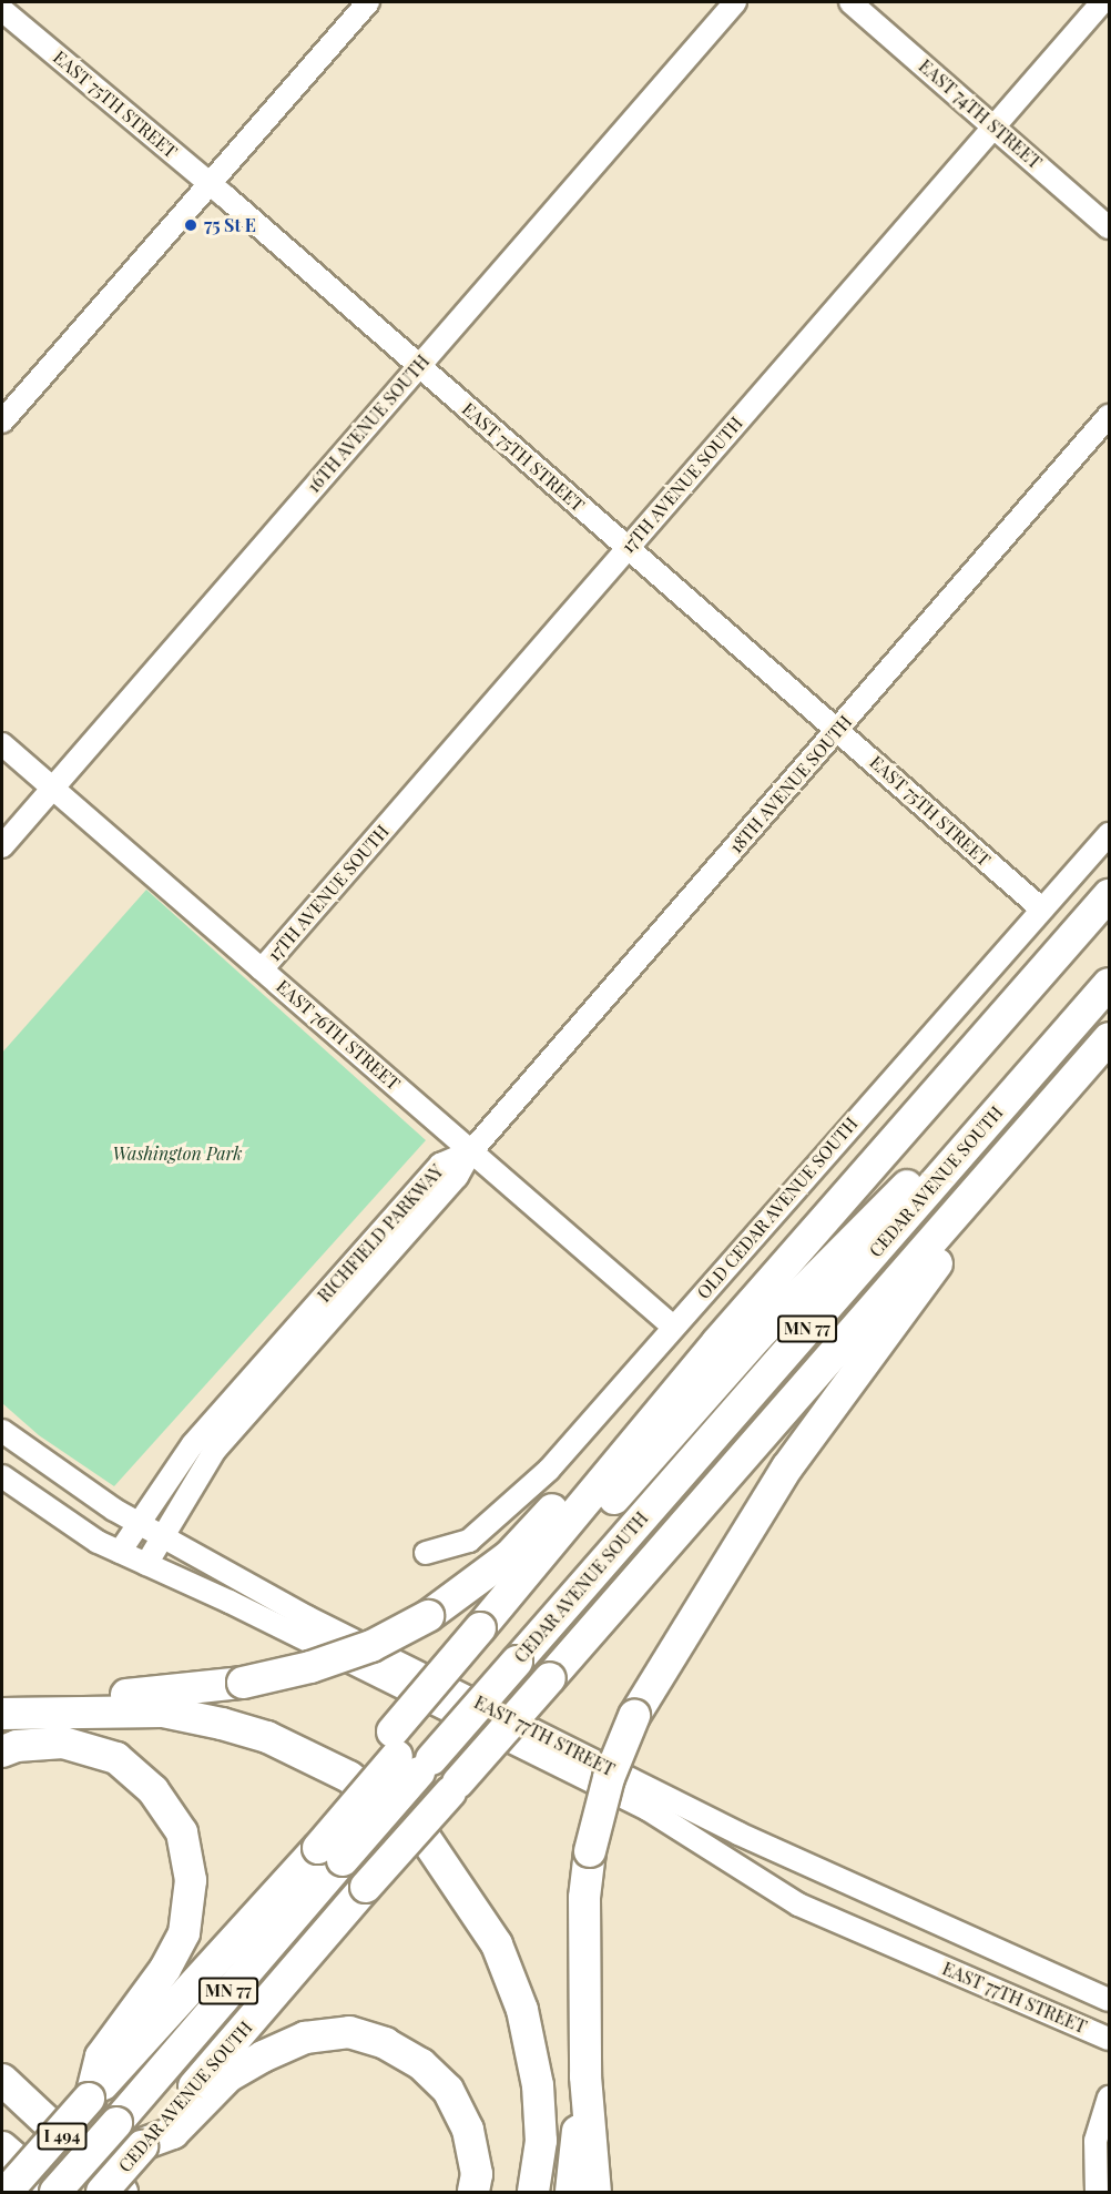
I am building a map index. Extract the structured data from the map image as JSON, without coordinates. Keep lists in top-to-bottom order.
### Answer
{
  "streets": {
    "highway": ["CEDAR AVENUE SOUTH", "MN 77", "I 494"],
    "street": [
      "EAST 75TH STREET",
      "EAST 74TH STREET",
      "16TH AVENUE SOUTH",
      "17TH AVENUE SOUTH",
      "18TH AVENUE SOUTH",
      "EAST 76TH STREET",
      "OLD CEDAR AVENUE SOUTH",
      "RICHFIELD PARKWAY",
      "EAST 77TH STREET"
    ]
  },
  "crossings": [
    ["EAST 75TH STREET", "16TH AVENUE SOUTH"],
    ["EAST 75TH STREET", "17TH AVENUE SOUTH"],
    ["EAST 75TH STREET", "18TH AVENUE SOUTH"],
    ["EAST 75TH STREET", "OLD CEDAR AVENUE SOUTH"],
    ["EAST 74TH STREET", "17TH AVENUE SOUTH"],
    ["16TH AVENUE SOUTH", "EAST 76TH STREET"],
    ["17TH AVENUE SOUTH", "EAST 76TH STREET"],
    ["18TH AVENUE SOUTH", "EAST 76TH STREET"],
    ["18TH AVENUE SOUTH", "RICHFIELD PARKWAY"],
    ["EAST 76TH STREET", "OLD CEDAR AVENUE SOUTH"],
    ["EAST 76TH STREET", "RICHFIELD PARKWAY"],
    ["CEDAR AVENUE SOUTH", "I 494"],
    ["RICHFIELD PARKWAY", "EAST 77TH STREET"]
  ],
  "parks": ["Washington Park"],
  "places": ["75 St E"]
}
